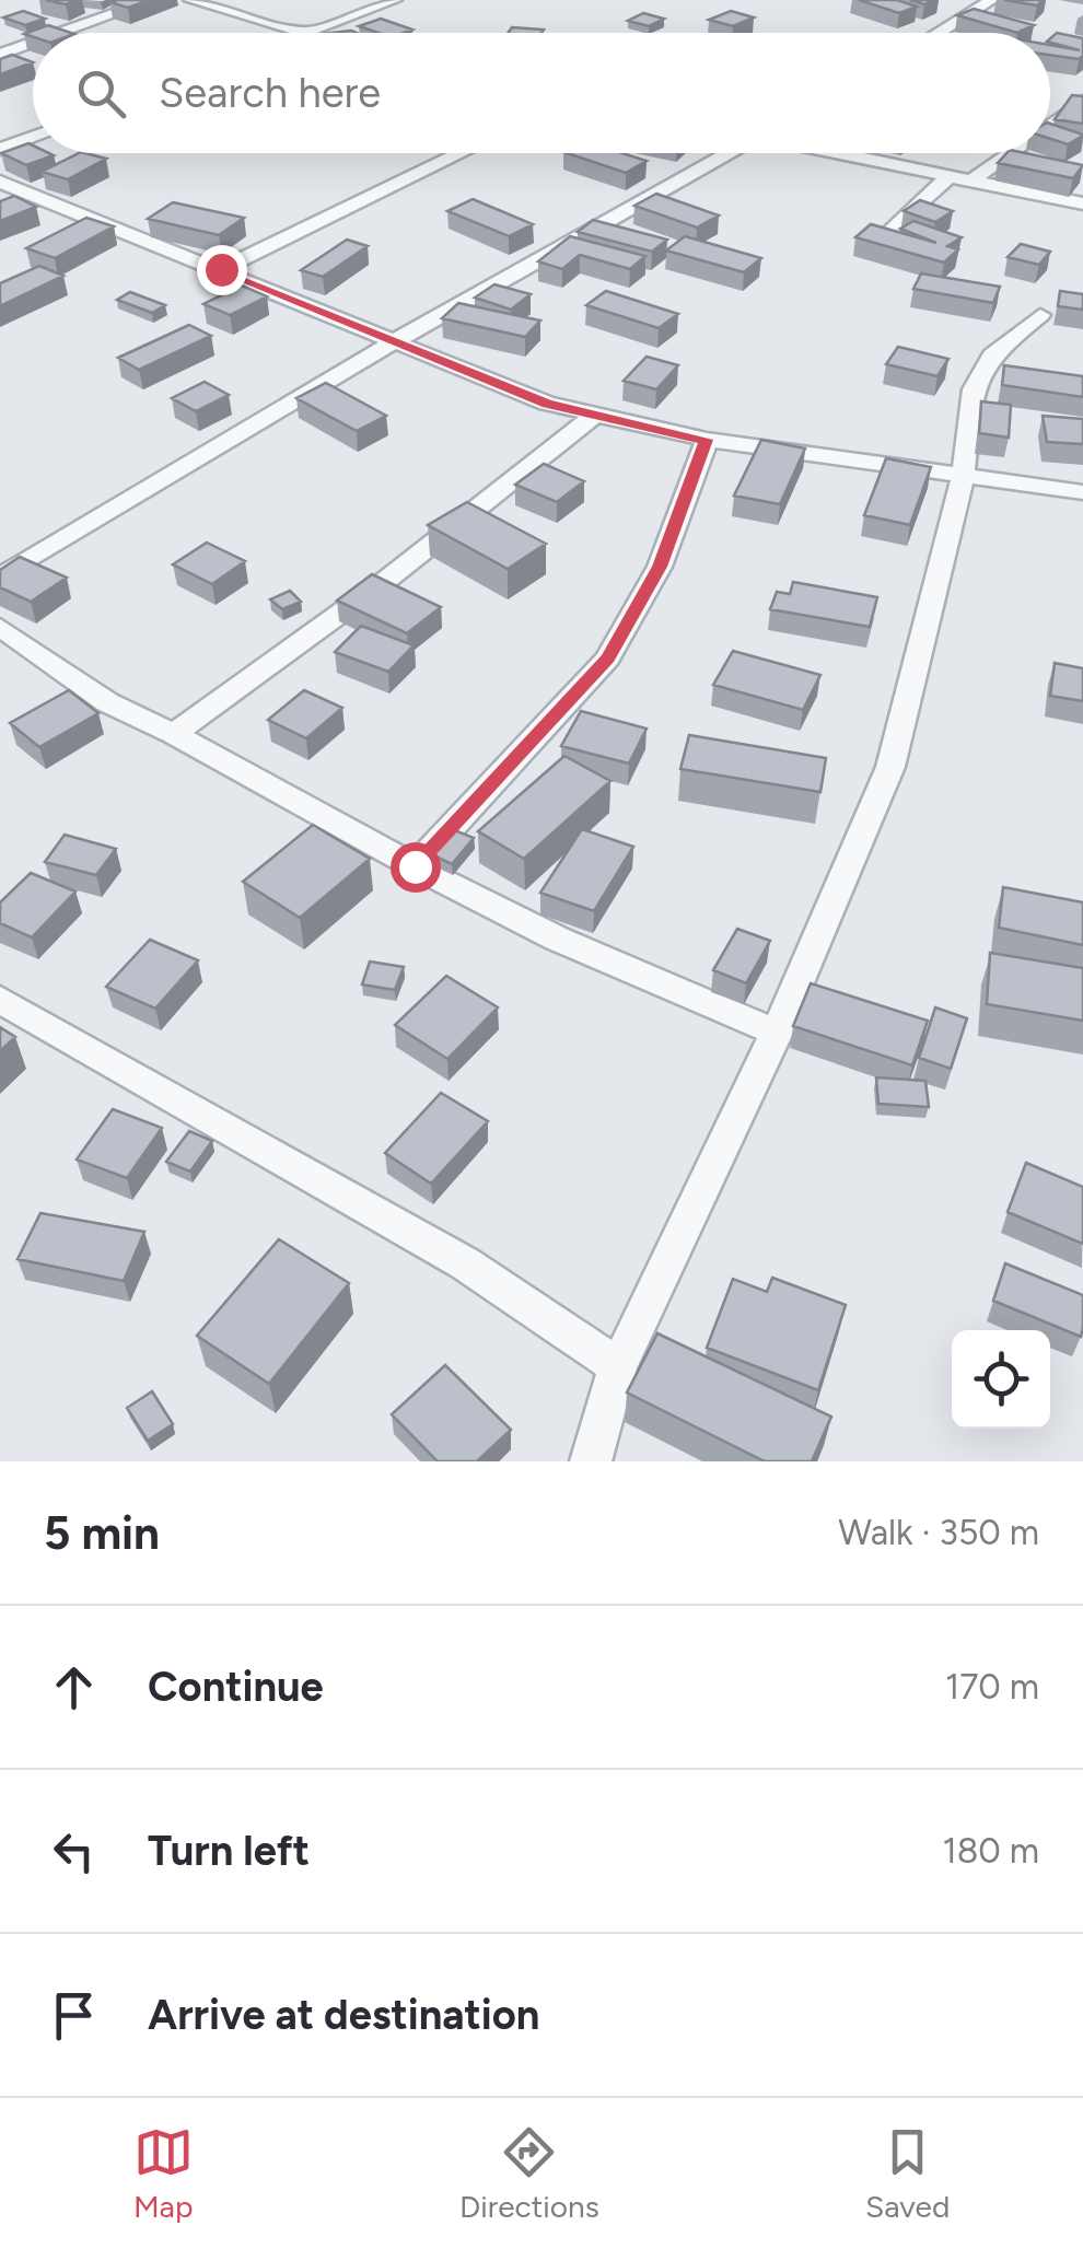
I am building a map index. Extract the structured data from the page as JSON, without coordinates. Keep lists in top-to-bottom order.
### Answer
{
  "page": {
    "search": "Search here",
    "heading": ["5 min", "Walk · 350 m"],
    "list": [
      ["Continue", "170 m"],
      ["Turn left", "180 m"],
      "Arrive at destination"
    ],
    "nav": ["Map", "Directions", "Saved"]
  }
}
